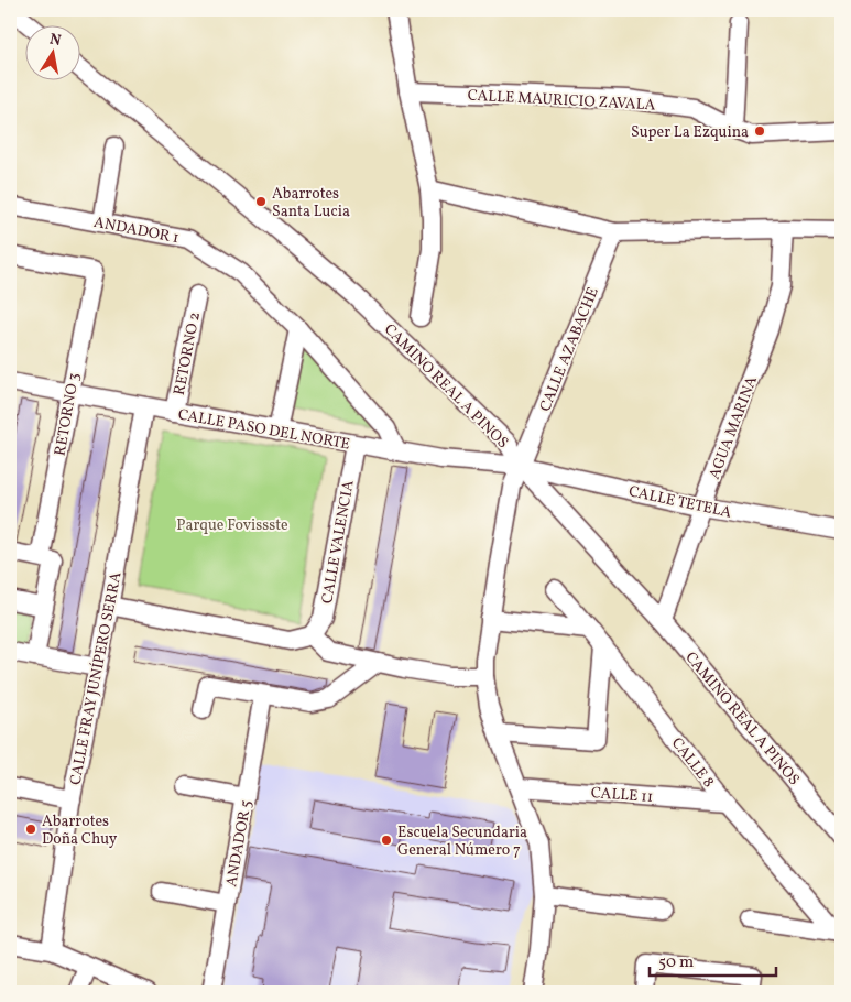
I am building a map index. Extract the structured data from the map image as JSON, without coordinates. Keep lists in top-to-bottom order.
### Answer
{
  "streets": {
    "street": [
      "CALLE MAURICIO ZAVALA",
      "ANDADOR 1",
      "CALLE AZABACHE",
      "RETORNO 2",
      "CAMINO REAL A PINOS",
      "RETORNO 3",
      "AGUA MARINA",
      "CALLE PASO DEL NORTE",
      "CALLE TETELA",
      "CALLE VALENCIA",
      "CALLE FRAY JUNÍPERO SERRA",
      "CALLE 8",
      "CALLE 11",
      "ANDADOR 5"
    ]
  },
  "crossings": [
    ["ANDADOR 1", "CALLE PASO DEL NORTE"],
    ["CALLE AZABACHE", "CAMINO REAL A PINOS"],
    ["CALLE AZABACHE", "CALLE PASO DEL NORTE"],
    ["CALLE AZABACHE", "CALLE TETELA"],
    ["CALLE AZABACHE", "CALLE 11"],
    ["RETORNO 2", "CALLE PASO DEL NORTE"],
    ["CAMINO REAL A PINOS", "AGUA MARINA"],
    ["CAMINO REAL A PINOS", "CALLE PASO DEL NORTE"],
    ["CAMINO REAL A PINOS", "CALLE TETELA"],
    ["RETORNO 3", "CALLE PASO DEL NORTE"],
    ["AGUA MARINA", "CALLE TETELA"],
    ["CALLE PASO DEL NORTE", "CALLE TETELA"],
    ["CALLE PASO DEL NORTE", "CALLE VALENCIA"],
    ["CALLE PASO DEL NORTE", "CALLE FRAY JUNÍPERO SERRA"],
    ["CALLE 8", "CALLE 11"]
  ],
  "parks": ["Parque Fovissste"],
  "places": [
    "Super La Ezquina",
    "Abarrotes Santa Lucia",
    "Abarrotes Doña Chuy",
    "Escuela Secundaria General Número 7"
  ],
  "scale_bar": "50 m",
  "north": "top"
}
